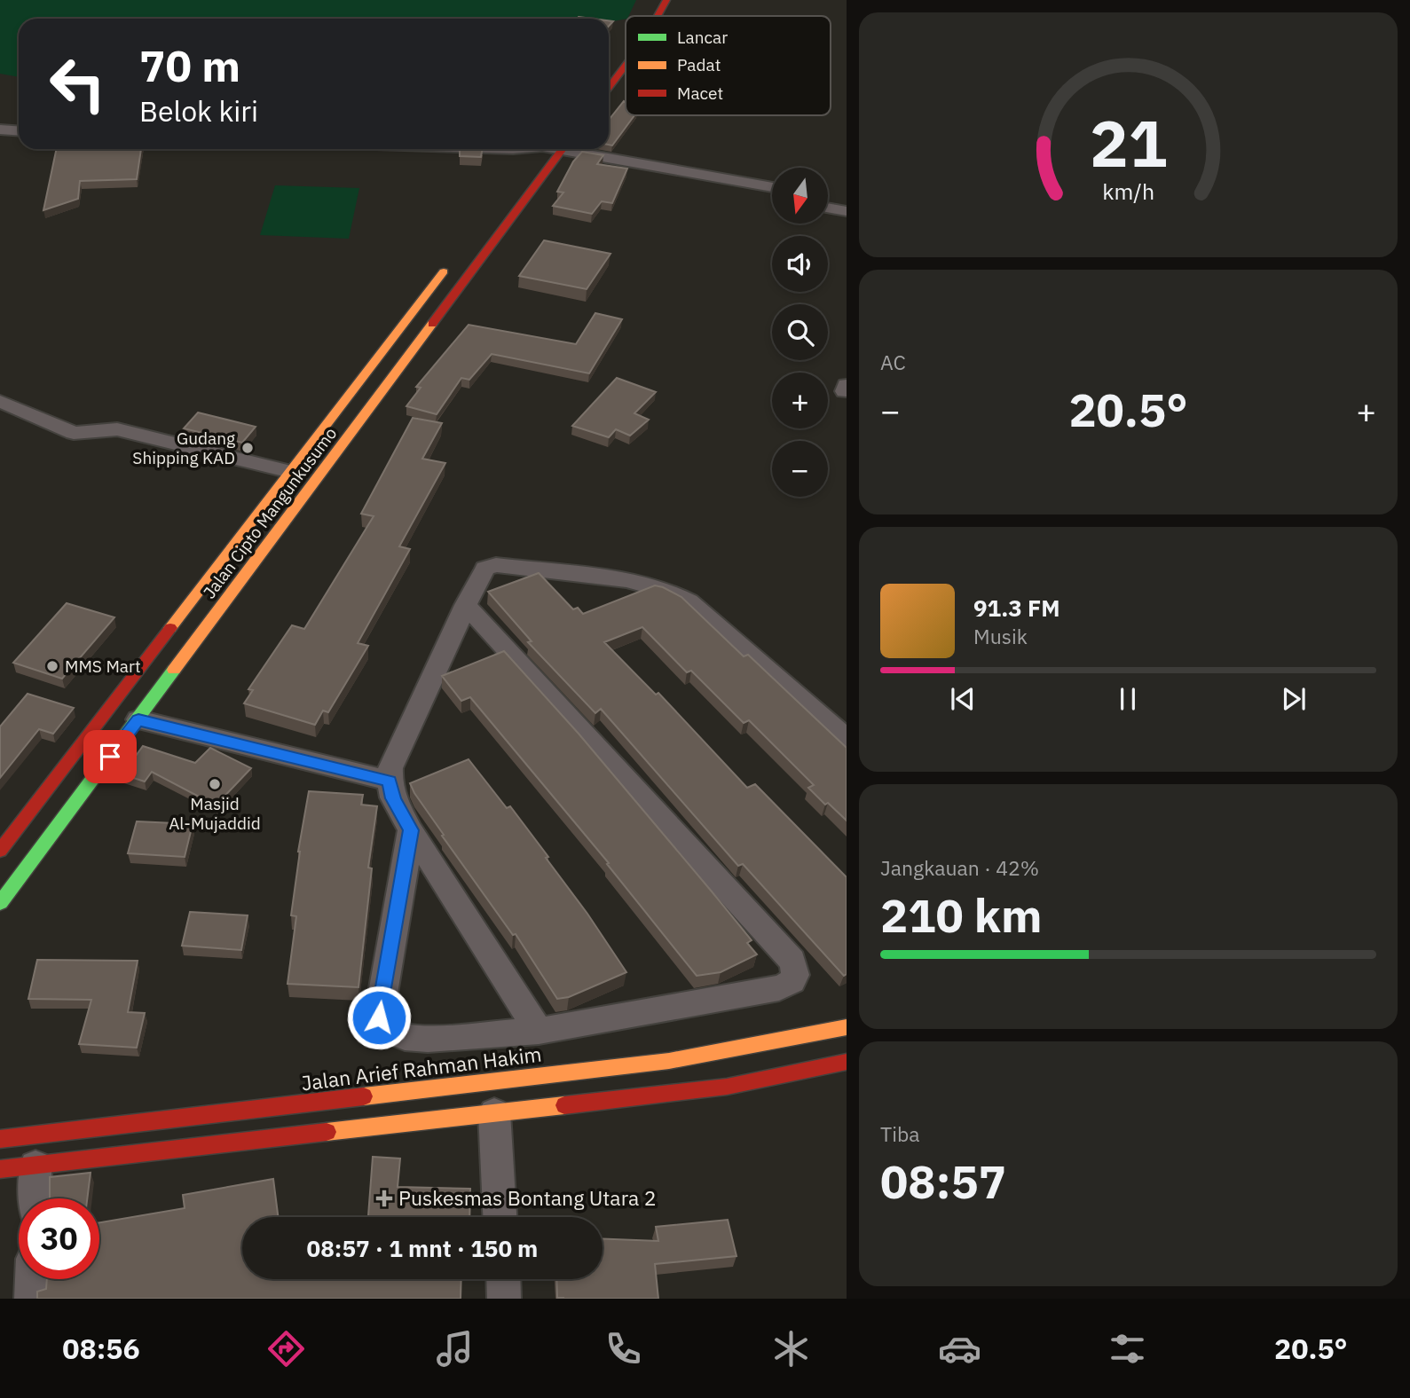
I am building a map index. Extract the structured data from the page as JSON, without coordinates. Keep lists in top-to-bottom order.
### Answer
{
  "streets": {
    "street": ["Jalan Cipto Mangunkusumo", "Jalan Arief Rahman Hakim"]
  },
  "places": {
    "other": ["Gudang Shipping KAD", "MMS Mart", "Masjid Al-Mujaddid"],
    "health": ["Puskesmas Bontang Utara 2"]
  },
  "legend": ["Lancar", "Padat", "Macet"],
  "north": "bottom",
  "page": {
    "turn": ["70 m", "Belok kiri"],
    "map_buttons": ["+", "−"],
    "tile": [
      "AC",
      ["Jangkauan · 42%", "210 km"],
      ["Tiba", "08:57"]
    ],
    "heat": ["−", "20.5°", "+"],
    "song": ["91.3 FM", "Musik"],
    "limit": "30",
    "trip": "08:57 · 1 mnt · 150 m",
    "tabs": ["08:56", "20.5°"],
    "gauge": ["21", "km/h"]
  }
}
